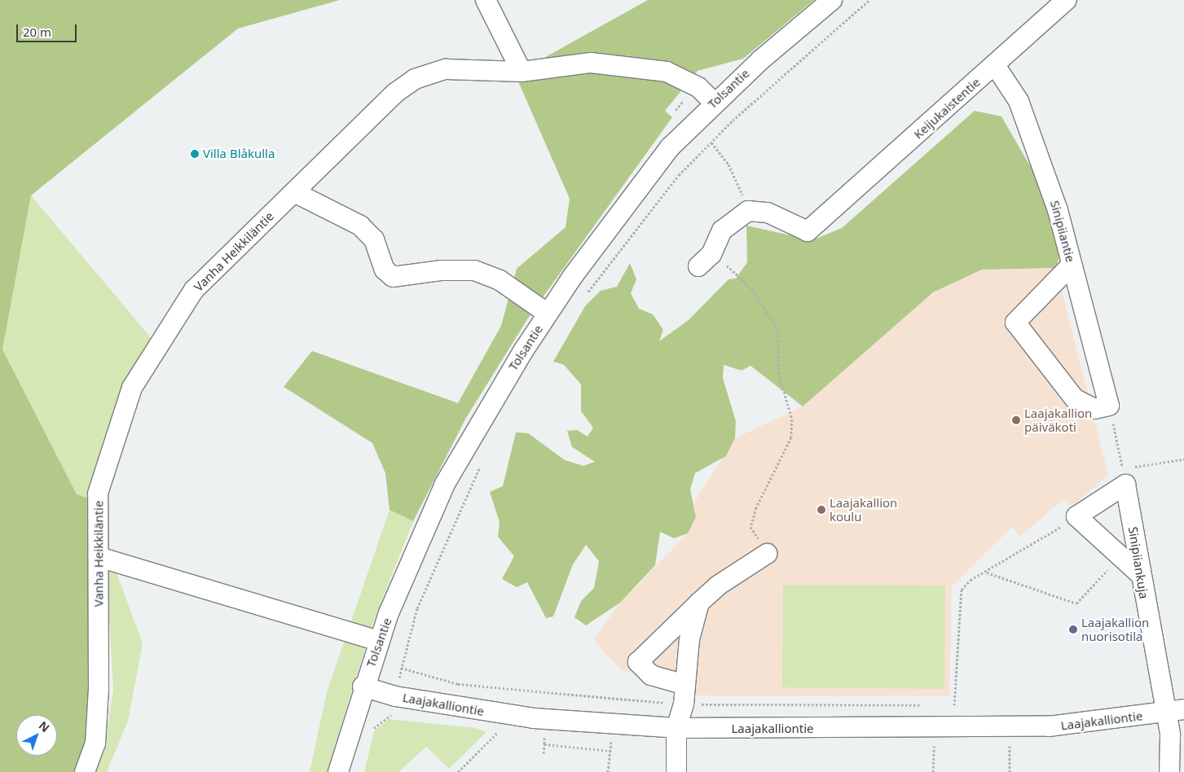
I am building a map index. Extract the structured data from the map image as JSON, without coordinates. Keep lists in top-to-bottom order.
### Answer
{
  "streets": {
    "street": [
      "Tolsantie",
      "Keijukaistentie",
      "Sinipiiantie",
      "Vanha Heikkiläntie",
      "Sinipiiankuja",
      "Laajakalliontie"
    ]
  },
  "crossings": [
    ["Tolsantie", "Vanha Heikkiläntie"],
    ["Tolsantie", "Laajakalliontie"],
    ["Keijukaistentie", "Sinipiiantie"],
    ["Sinipiiankuja", "Laajakalliontie"]
  ],
  "places": [
    "Villa Blåkulla",
    "Laajakallion päiväkoti",
    "Laajakallion koulu",
    "Laajakallion nuorisotila"
  ],
  "scale_bar": "20 m",
  "north": "top right"
}
